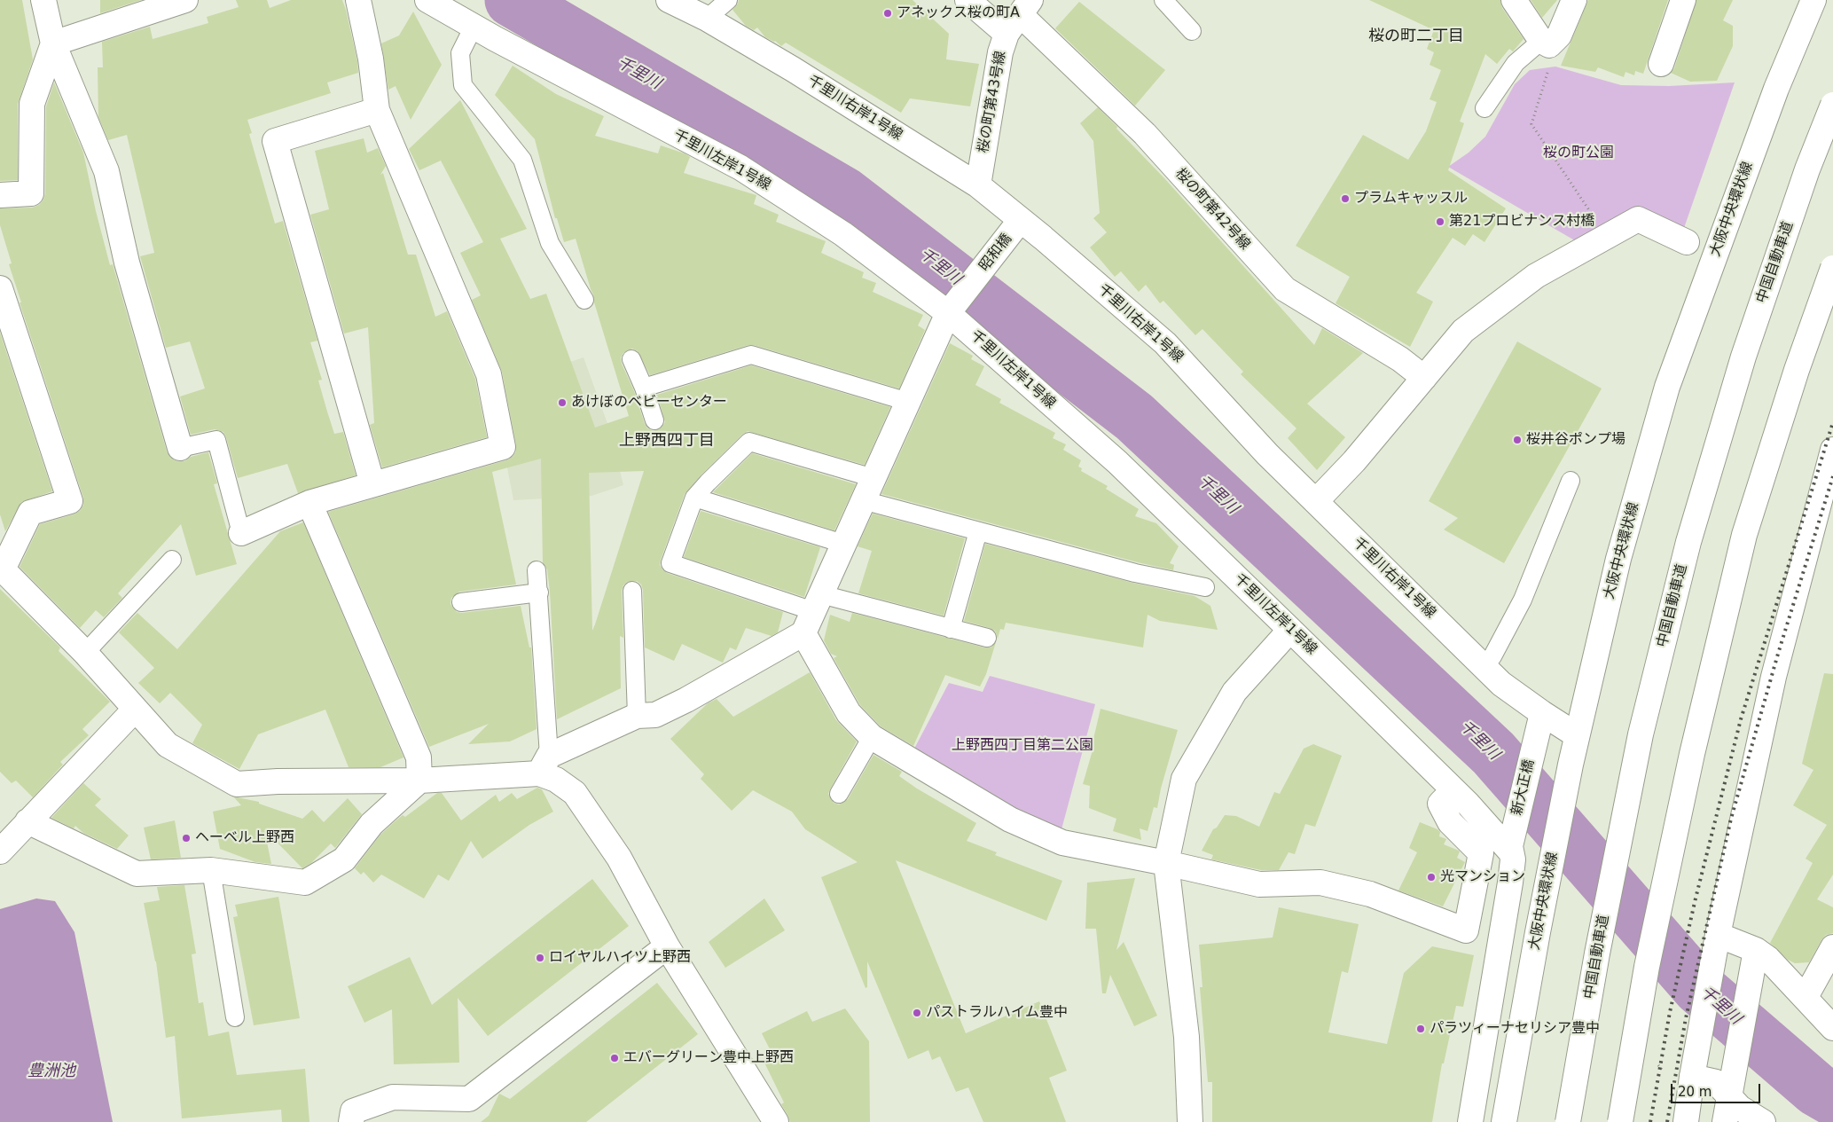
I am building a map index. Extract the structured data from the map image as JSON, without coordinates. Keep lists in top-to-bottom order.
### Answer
{
  "streets": {
    "main road": [
      "桜の町第43号線",
      "千里川右岸1号線",
      "千里川左岸1号線",
      "桜の町第42号線",
      "大阪中央環状線",
      "昭和橋",
      "中国自動車道",
      "新大正橋"
    ]
  },
  "crossings": [
    ["桜の町第43号線", "千里川右岸1号線"],
    ["桜の町第43号線", "桜の町第42号線"],
    ["千里川右岸1号線", "大阪中央環状線"],
    ["千里川右岸1号線", "昭和橋"],
    ["千里川右岸1号線", "新大正橋"],
    ["千里川左岸1号線", "昭和橋"],
    ["千里川左岸1号線", "新大正橋"]
  ],
  "districts": ["桜の町二丁目", "上野西四丁目"],
  "water": ["千里川", "豊洲池"],
  "parks": ["桜の町公園", "上野西四丁目第二公園"],
  "places": [
    "アネックス桜の町A",
    "プラムキャッスル",
    "第21プロビナンス村橋",
    "あけぼのベビーセンター",
    "桜井谷ポンプ場",
    "ヘーベル上野西",
    "光マンション",
    "ロイヤルハイツ上野西",
    "パストラルハイム豊中",
    "パラツィーナセリシア豊中",
    "エバーグリーン豊中上野西"
  ],
  "scale_bar": "20 m"
}
